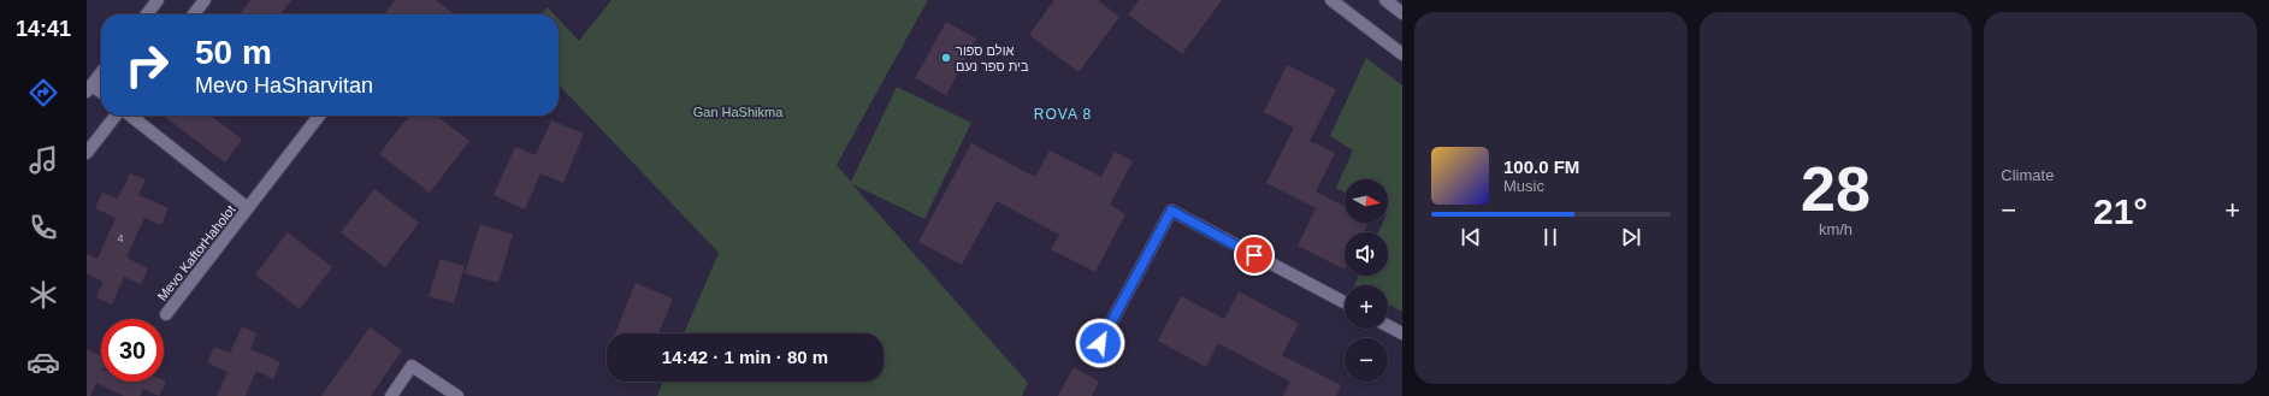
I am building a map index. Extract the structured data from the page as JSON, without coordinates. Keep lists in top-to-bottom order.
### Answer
{
  "streets": {
    "street": ["Mevo KaftorHaholot"]
  },
  "districts": ["ROVA 8"],
  "parks": ["Gan HaShikma"],
  "places": ["אולם ספור בית ספר נעם"],
  "house_numbers": ["4"],
  "north": "right",
  "page": {
    "tabs": "14:41",
    "tile": [
      ["28", "km/h"],
      "Climate"
    ],
    "turn": ["50 m", "Mevo HaSharvitan"],
    "song": ["100.0 FM", "Music"],
    "map_buttons": ["+", "−"],
    "heat": ["−", "21°", "+"],
    "limit": "30",
    "trip": "14:42 · 1 min · 80 m"
  }
}
